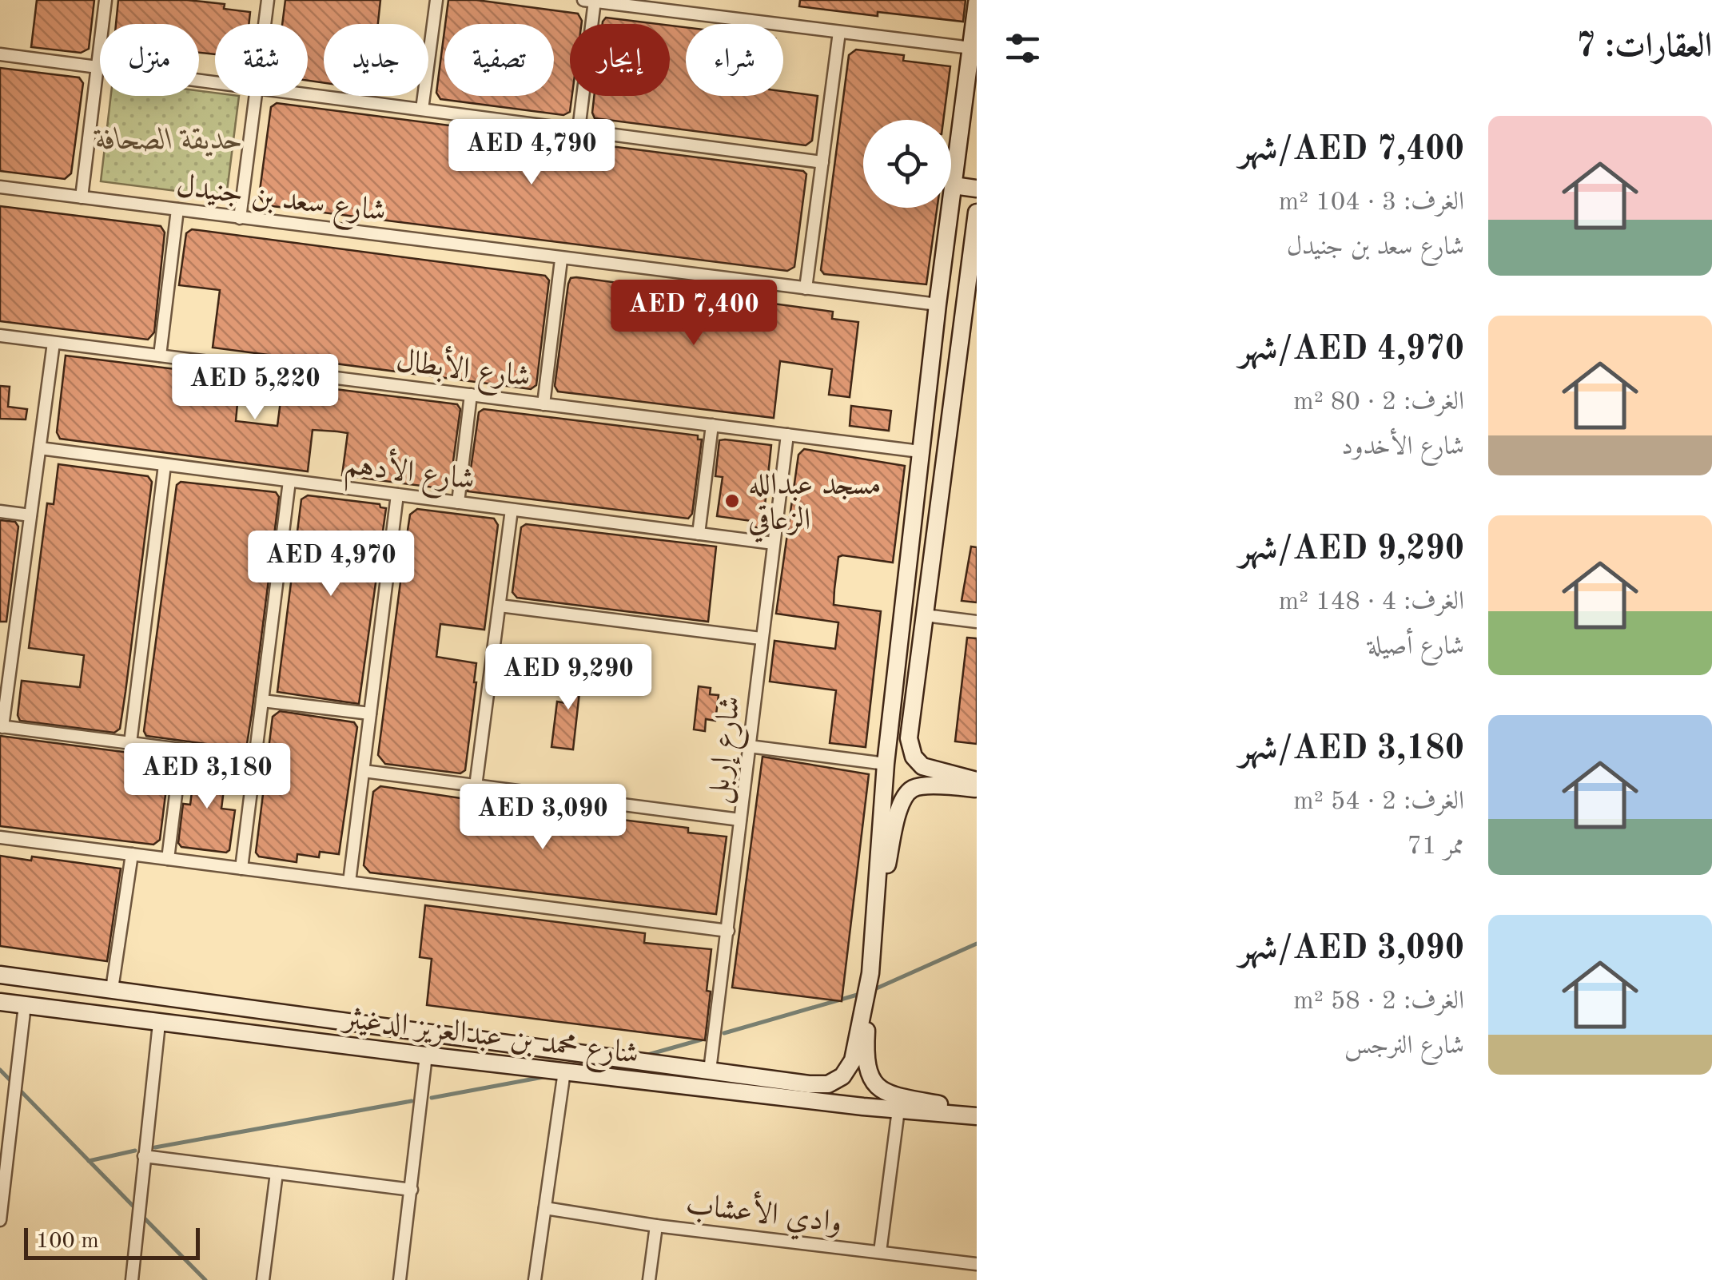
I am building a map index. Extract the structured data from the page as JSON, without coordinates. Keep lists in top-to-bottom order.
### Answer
{
  "streets": {
    "street": [
      "شارع سعد بن جنيدل",
      "شارع الأبطال",
      "شارع الأدهم",
      "شارع إربل",
      "شارع محمد بن عبدالعزيز الدغيثر",
      "وادي الأعشاب"
    ]
  },
  "crossings": [
    ["شارع الأبطال", "شارع إربل"],
    ["شارع الأدهم", "شارع إربل"],
    ["شارع إربل", "شارع محمد بن عبدالعزيز الدغيثر"]
  ],
  "parks": ["حديقة الصحافة"],
  "places": ["مسجد عبدالله الزعاقي"],
  "scale_bar": "100 m",
  "page": {
    "heading": "العقارات: 7",
    "chip": [
      "شراء",
      "إيجار",
      "تصفية",
      "جديد",
      "شقة",
      "منزل"
    ],
    "list": [
      {
        "name": "AED 7,400/شهر",
        "note": "الغرف: 3 · 104 m² · شارع سعد بن جنيدل"
      },
      {
        "name": "AED 4,970/شهر",
        "note": "الغرف: 2 · 80 m² · شارع الأخدود"
      },
      {
        "name": "AED 9,290/شهر",
        "note": "الغرف: 4 · 148 m² · شارع أصيلة"
      },
      {
        "name": "AED 3,180/شهر",
        "note": "الغرف: 2 · 54 m² · ممر 71"
      },
      {
        "name": "AED 3,090/شهر",
        "note": "الغرف: 2 · 58 m² · شارع النرجس"
      }
    ],
    "price": [
      "AED 4,790",
      "AED 7,400",
      "AED 5,220",
      "AED 4,970",
      "AED 9,290",
      "AED 3,180",
      "AED 3,090"
    ],
    "scale": "100 m"
  }
}
